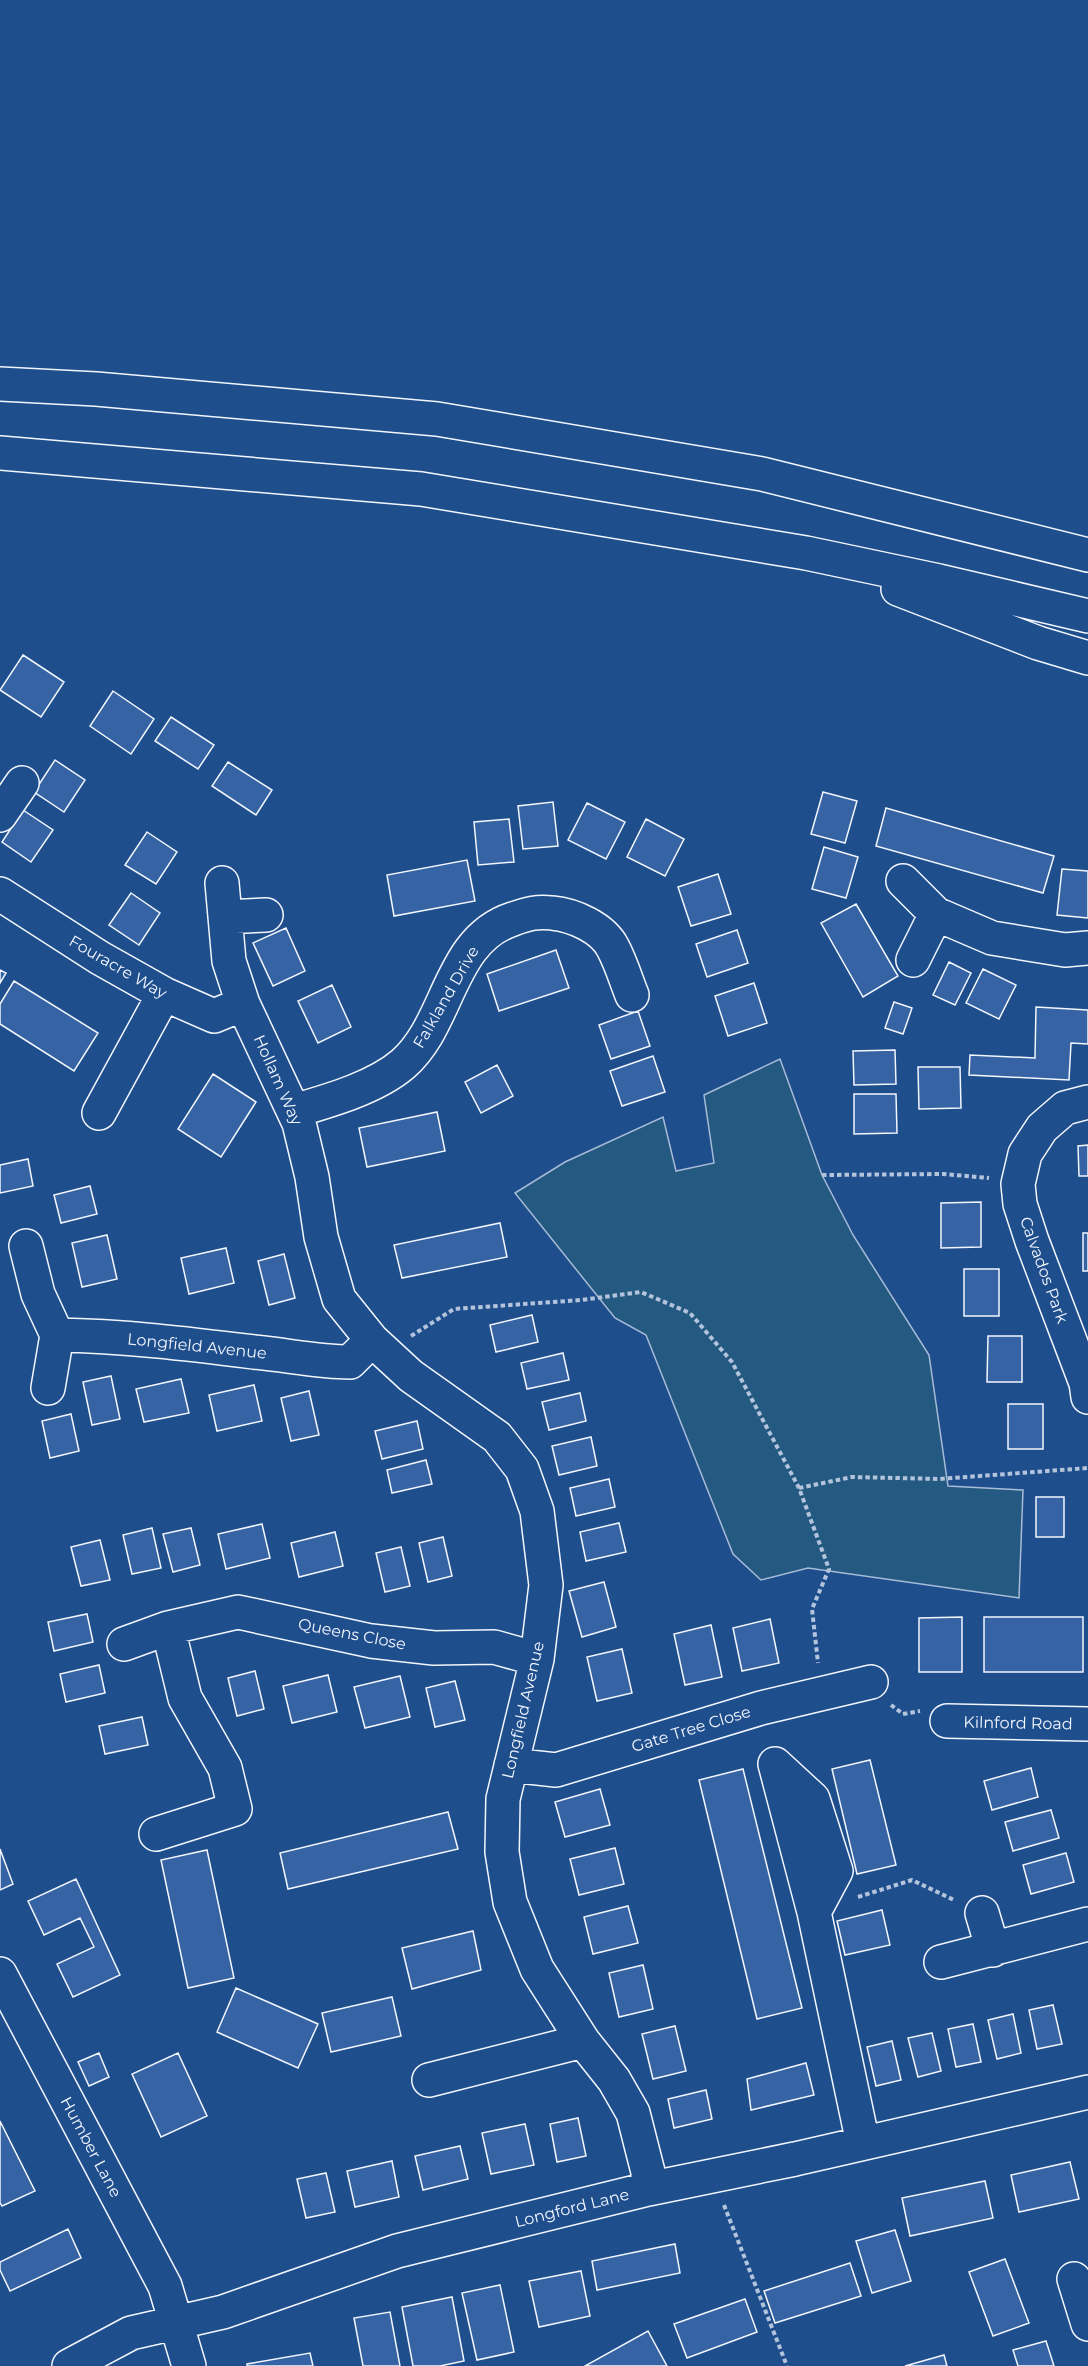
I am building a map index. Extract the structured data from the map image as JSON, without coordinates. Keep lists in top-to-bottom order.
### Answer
{
  "streets": {
    "main road": [
      "Fouracre Way",
      "Falkland Drive",
      "Hollam Way",
      "Calvados Park",
      "Longfield Avenue",
      "Queens Close",
      "Kilnford Road",
      "Gate Tree Close",
      "Humber Lane",
      "Longford Lane"
    ]
  },
  "crossings": [
    ["Fouracre Way", "Hollam Way"],
    ["Falkland Drive", "Hollam Way"],
    ["Hollam Way", "Longfield Avenue"],
    ["Longfield Avenue", "Queens Close"],
    ["Longfield Avenue", "Gate Tree Close"],
    ["Longfield Avenue", "Longford Lane"],
    ["Humber Lane", "Longford Lane"]
  ]
}
